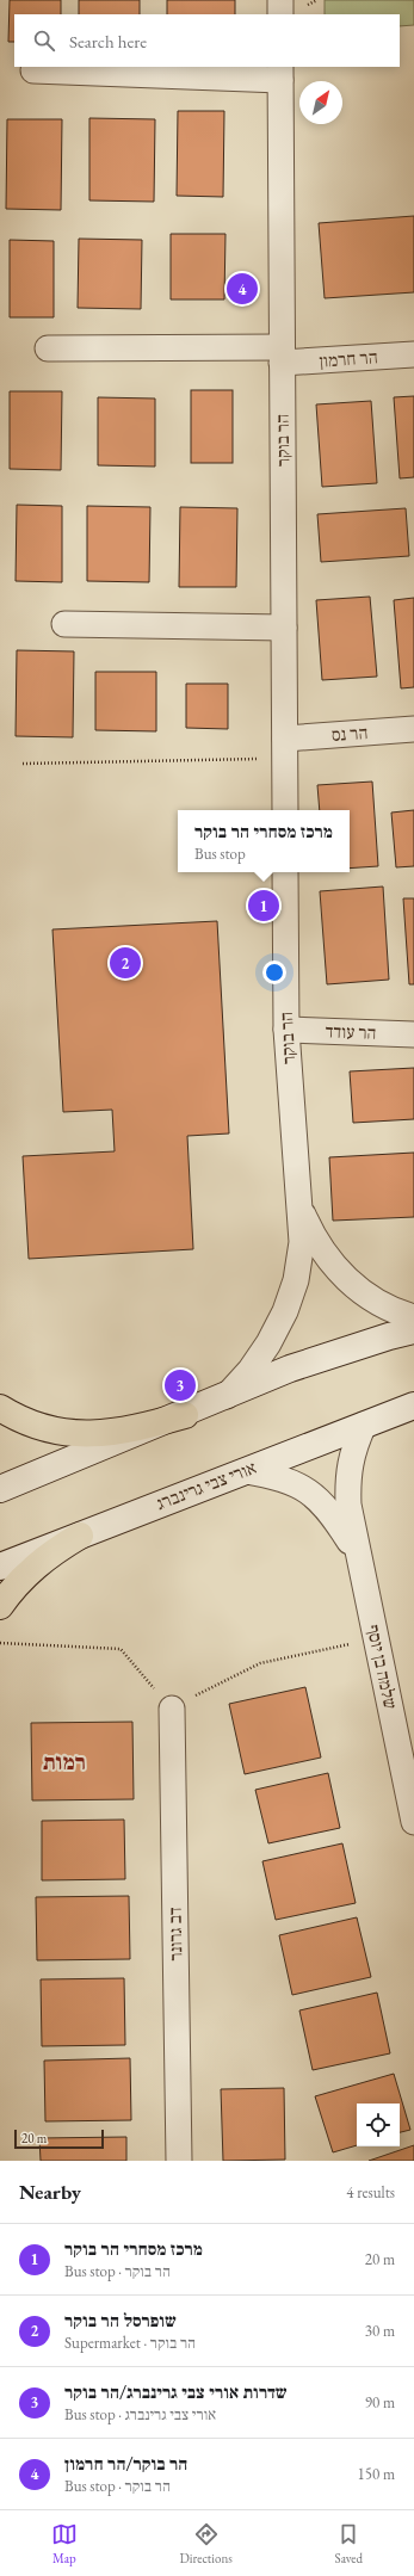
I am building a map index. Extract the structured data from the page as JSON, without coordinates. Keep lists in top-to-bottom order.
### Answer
{
  "streets": {
    "main road": ["אורי צבי גרינברג"],
    "street": [
      "הר חרמון",
      "הר בוקר",
      "הר נס",
      "הר עודד",
      "שלמה בן יוסף",
      "דב גרונר"
    ]
  },
  "crossings": [
    ["הר חרמון", "הר בוקר"],
    ["הר בוקר", "הר נס"],
    ["הר בוקר", "הר עודד"],
    ["אורי צבי גרינברג", "שלמה בן יוסף"]
  ],
  "districts": ["רמות"],
  "scale_bar": "20 m",
  "north": "top right",
  "page": {
    "search": "Search here",
    "pins": [
      "4",
      "1",
      "2",
      "3"
    ],
    "popup": ["מרכז מסחרי הר בוקר", "Bus stop"],
    "scale": "20 m",
    "heading": ["Nearby", "4 results"],
    "list": [
      {
        "mark": "1",
        "name": "מרכז מסחרי הר בוקר",
        "note": "Bus stop · הר בוקר",
        "value": "20 m"
      },
      {
        "mark": "2",
        "name": "שופרסל הר בוקר",
        "note": "Supermarket · הר בוקר",
        "value": "30 m"
      },
      {
        "mark": "3",
        "name": "שדרות אורי צבי גרינברג/הר בוקר",
        "note": "Bus stop · אורי צבי גרינברג",
        "value": "90 m"
      },
      {
        "mark": "4",
        "name": "הר בוקר/הר חרמון",
        "note": "Bus stop · הר בוקר",
        "value": "150 m"
      }
    ],
    "nav": ["Map", "Directions", "Saved"]
  }
}
